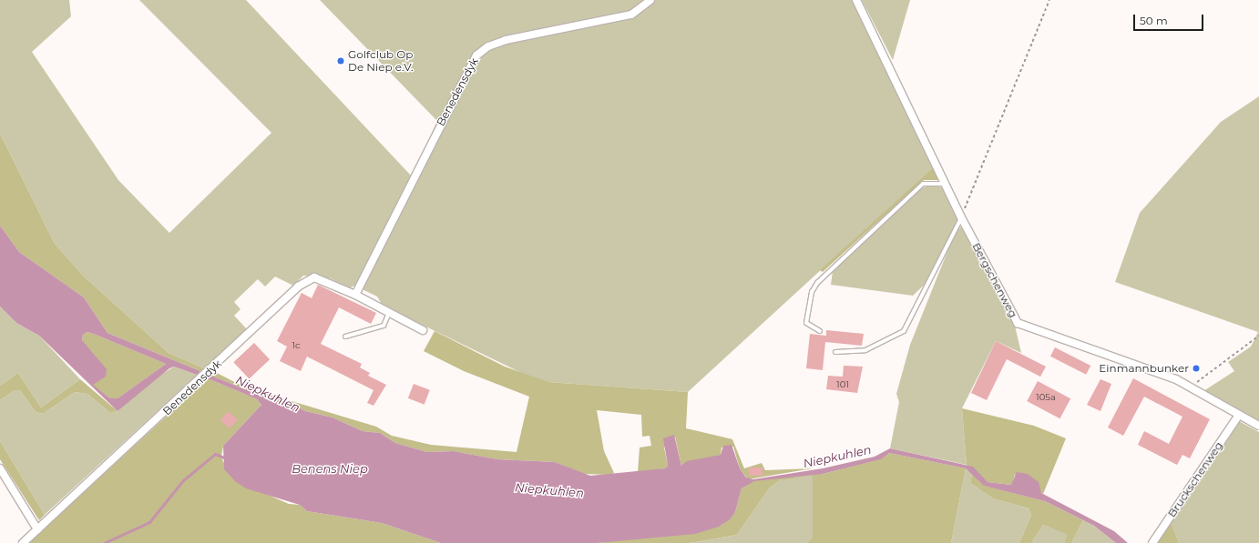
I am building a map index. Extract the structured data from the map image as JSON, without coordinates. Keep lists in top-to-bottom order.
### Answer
{
  "streets": {
    "street": ["Benedensdyk", "Bergschenweg", "Bruckschenweg"]
  },
  "crossings": [
    ["Bergschenweg", "Bruckschenweg"]
  ],
  "water": ["Niepkuhlen", "Benens Niep"],
  "places": ["Golfclub Op De Niep e.V.", "Einmannbunker"],
  "house_numbers": ["1c", "101", "105a"],
  "scale_bar": "50 m"
}
